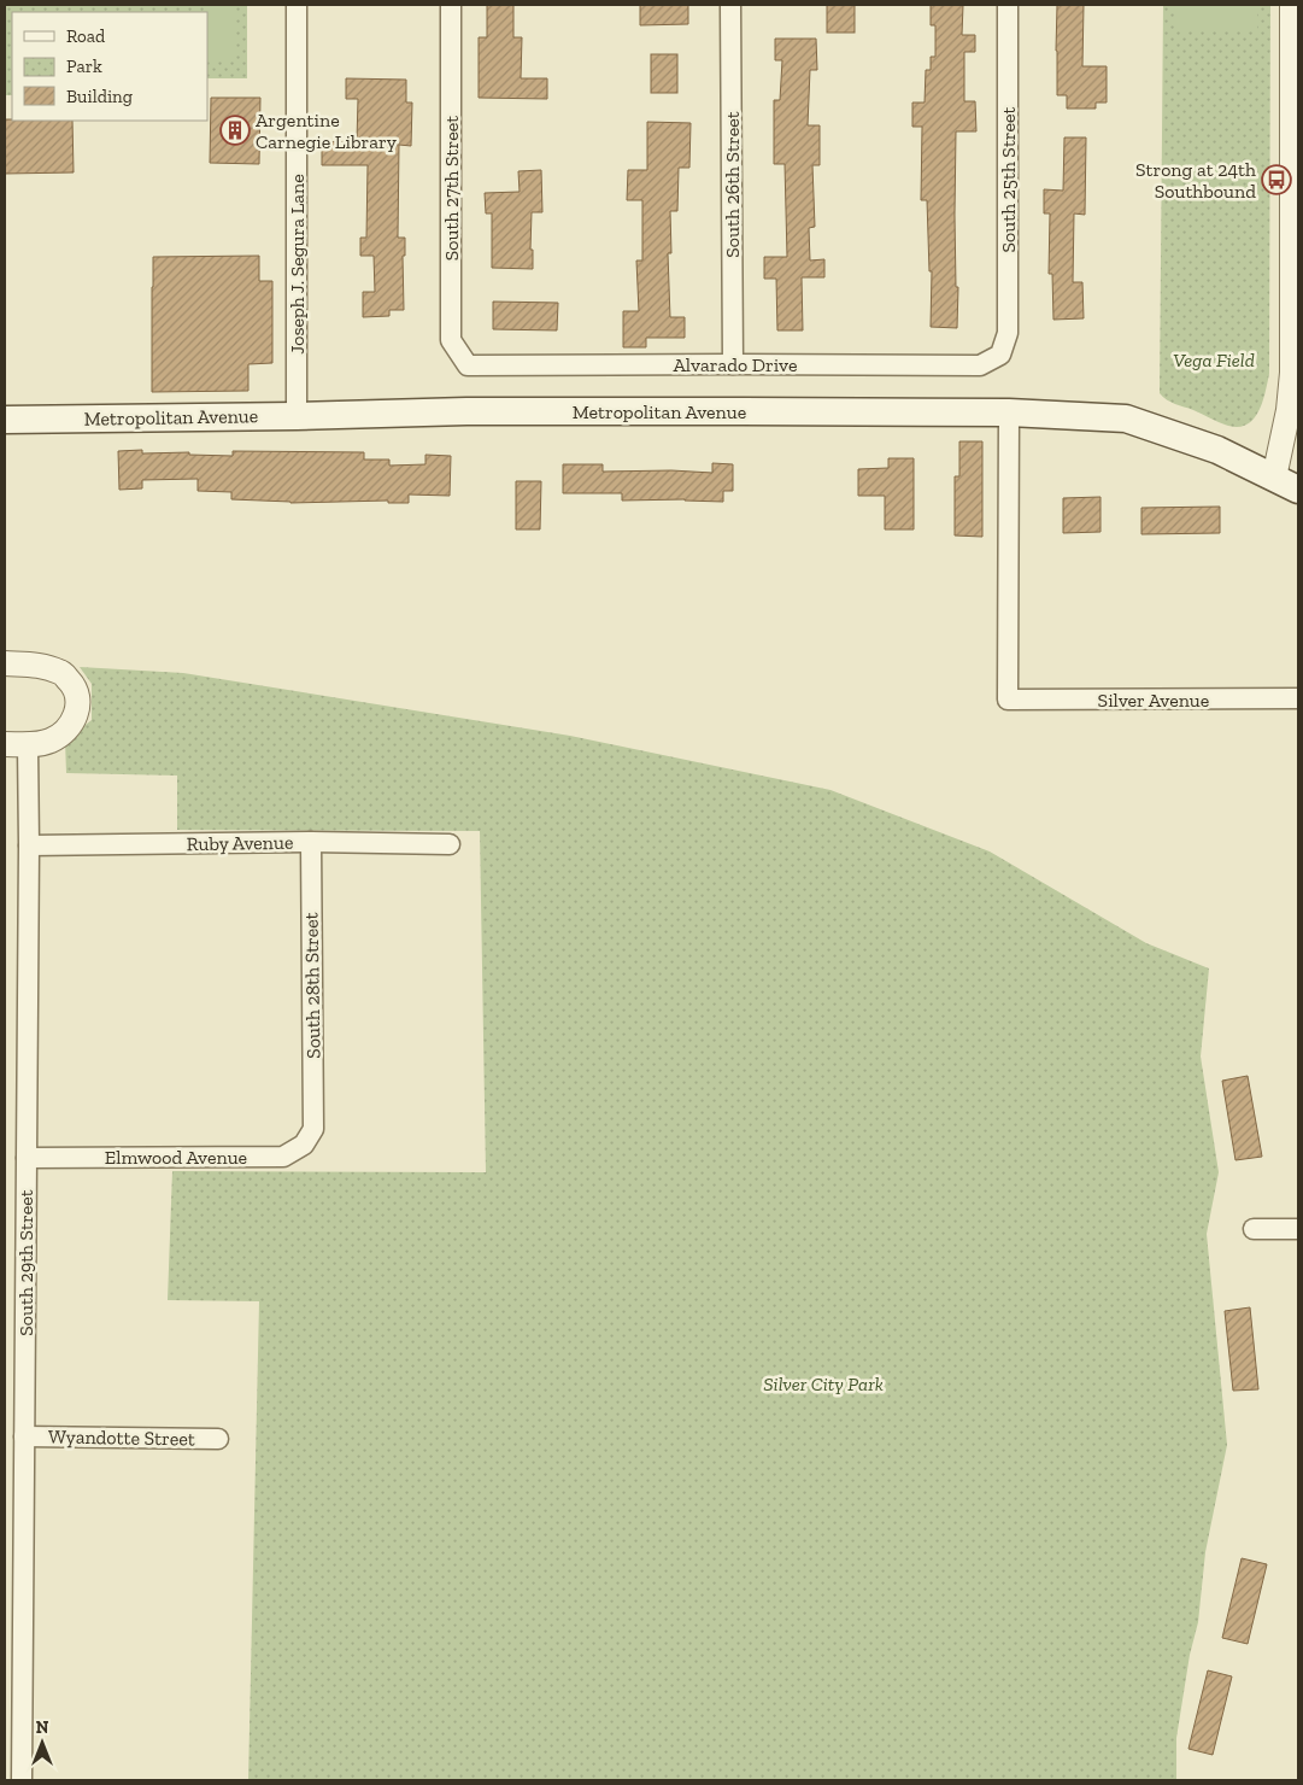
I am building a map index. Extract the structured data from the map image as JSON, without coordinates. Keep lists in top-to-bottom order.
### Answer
{
  "streets": {
    "main road": ["Metropolitan Avenue"],
    "street": [
      "South 25th Street",
      "South 26th Street",
      "South 27th Street",
      "Joseph J. Segura Lane",
      "Alvarado Drive",
      "Silver Avenue",
      "Ruby Avenue",
      "South 28th Street",
      "Elmwood Avenue",
      "South 29th Street",
      "Wyandotte Street"
    ]
  },
  "crossings": [
    ["South 25th Street", "Alvarado Drive"],
    ["South 26th Street", "Alvarado Drive"],
    ["South 27th Street", "Alvarado Drive"],
    ["Joseph J. Segura Lane", "Metropolitan Avenue"],
    ["Metropolitan Avenue", "Silver Avenue"],
    ["Ruby Avenue", "South 28th Street"],
    ["Ruby Avenue", "South 29th Street"],
    ["South 28th Street", "Elmwood Avenue"],
    ["Elmwood Avenue", "South 29th Street"],
    ["South 29th Street", "Wyandotte Street"]
  ],
  "parks": ["Vega Field", "Silver City Park"],
  "places": {
    "building": ["Argentine Carnegie Library"],
    "bus stop": ["Strong at 24th Southbound"]
  },
  "legend": ["Road", "Park", "Building"],
  "north": "top"
}
